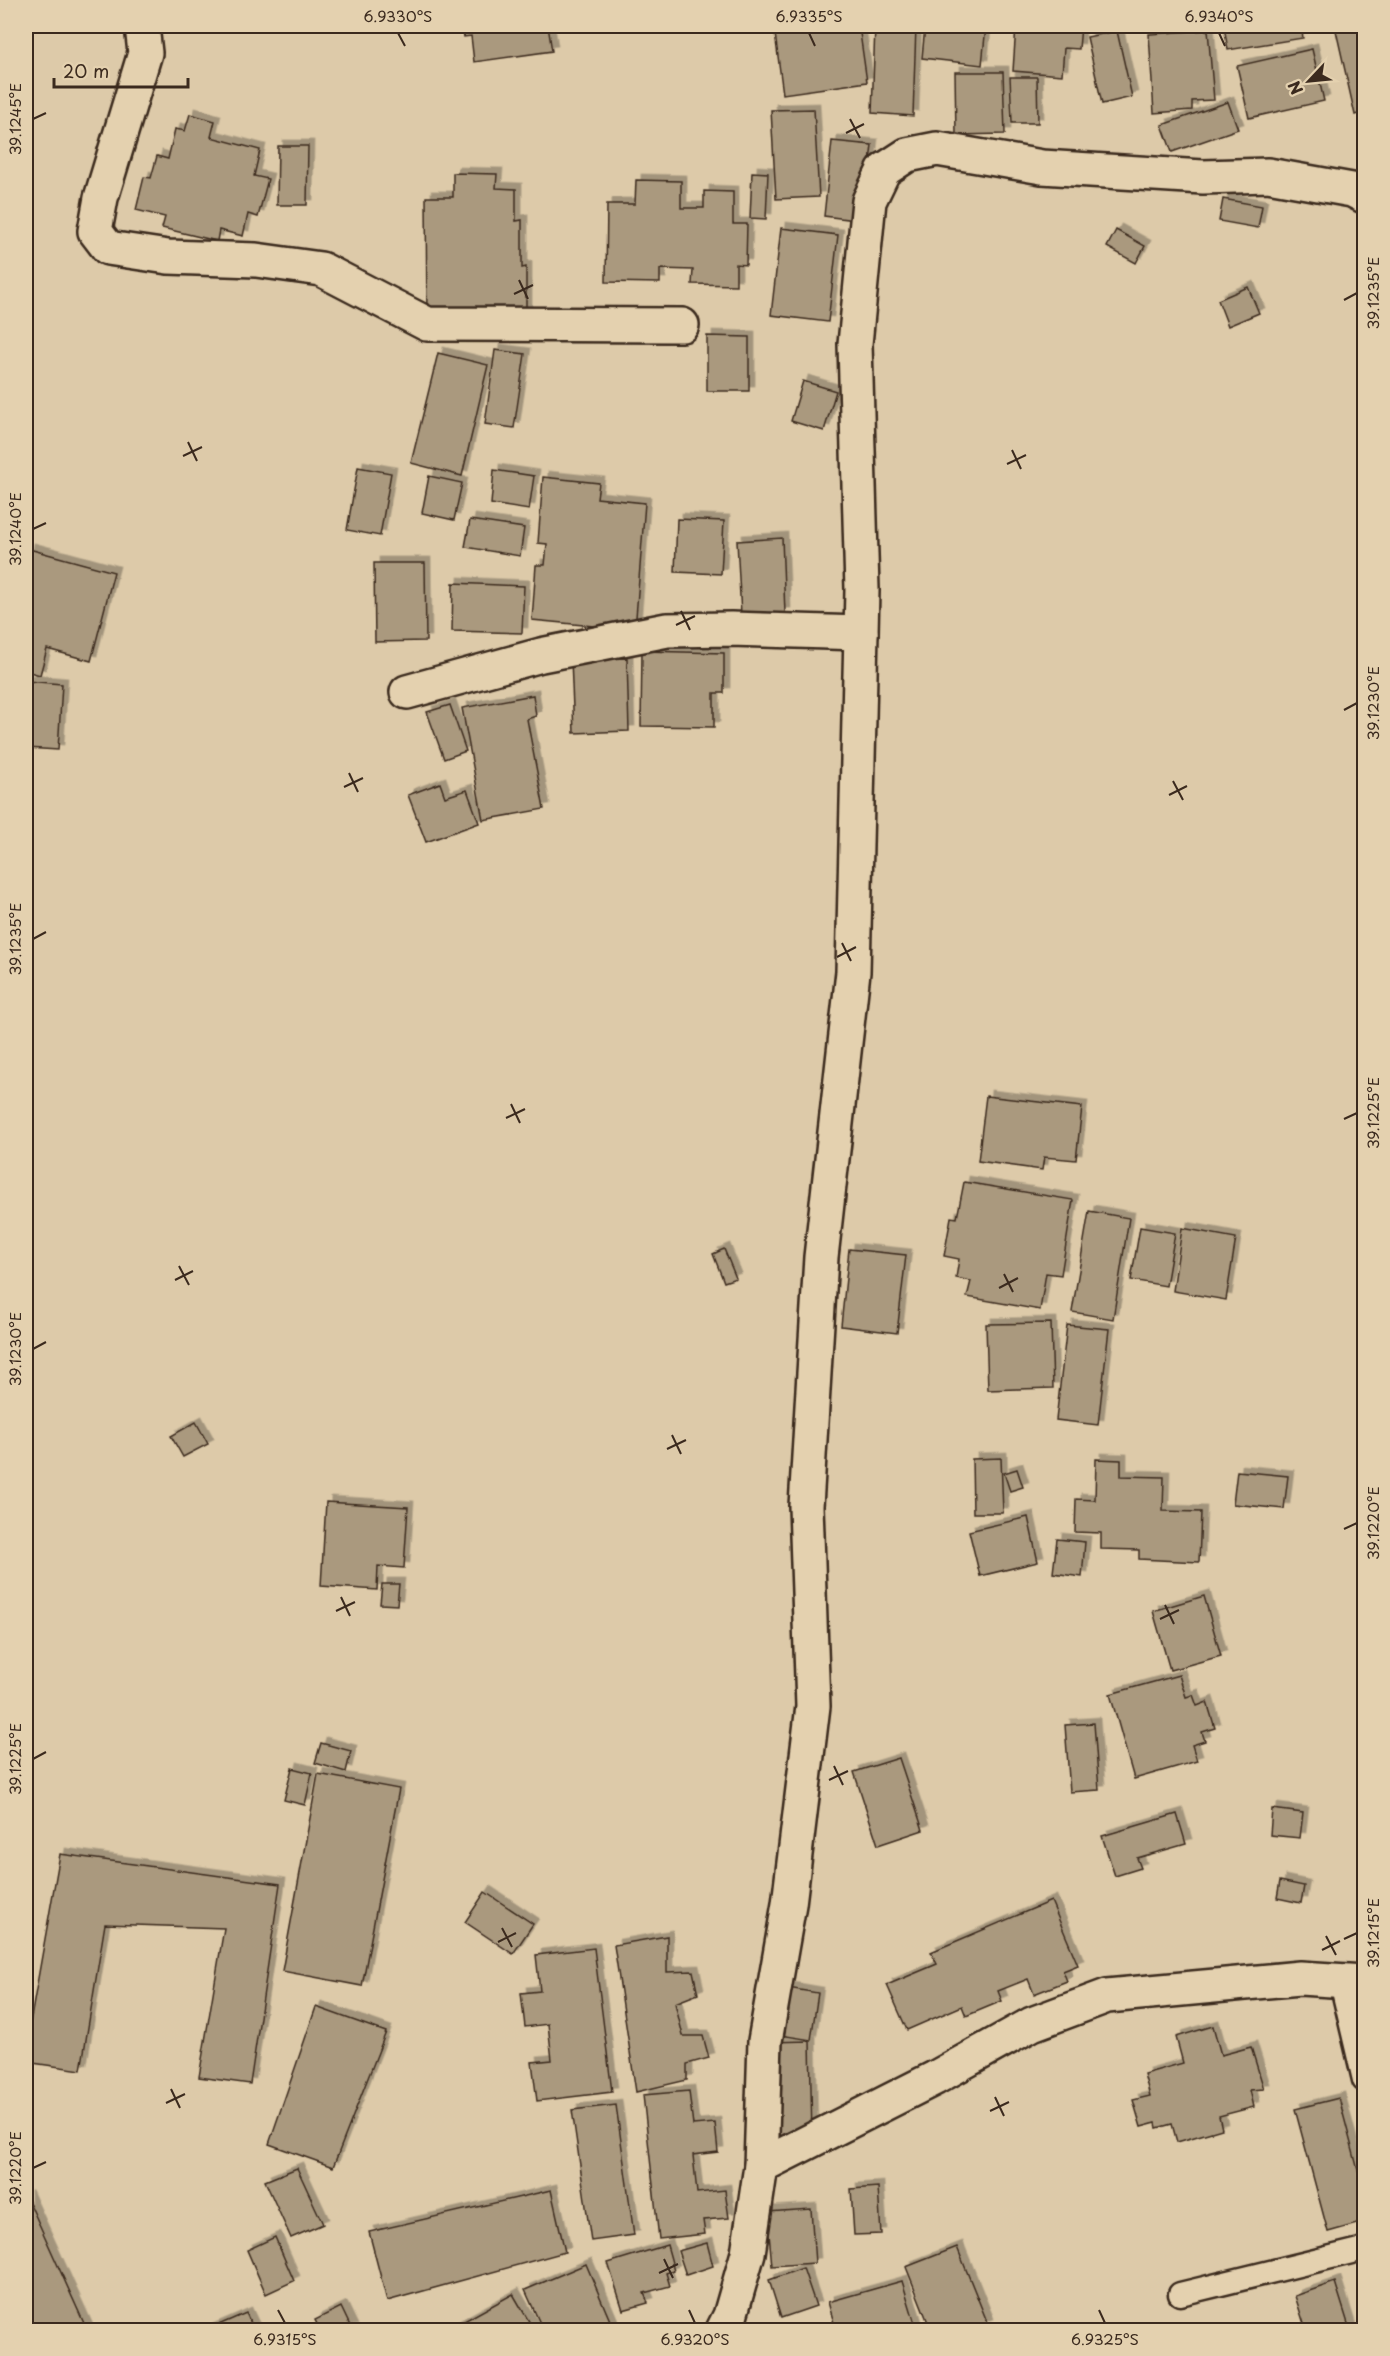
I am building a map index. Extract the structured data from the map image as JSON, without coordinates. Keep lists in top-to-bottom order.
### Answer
{
  "scale_bar": "20 m",
  "north": "bottom left",
  "coordinates": [
    "6.9330°S",
    "6.9335°S",
    "6.9340°S",
    "39.1245°E",
    "39.1235°E",
    "39.1240°E",
    "39.1230°E",
    "39.1225°E",
    "39.1220°E",
    "39.1215°E",
    "6.9315°S",
    "6.9320°S",
    "6.9325°S"
  ]
}
